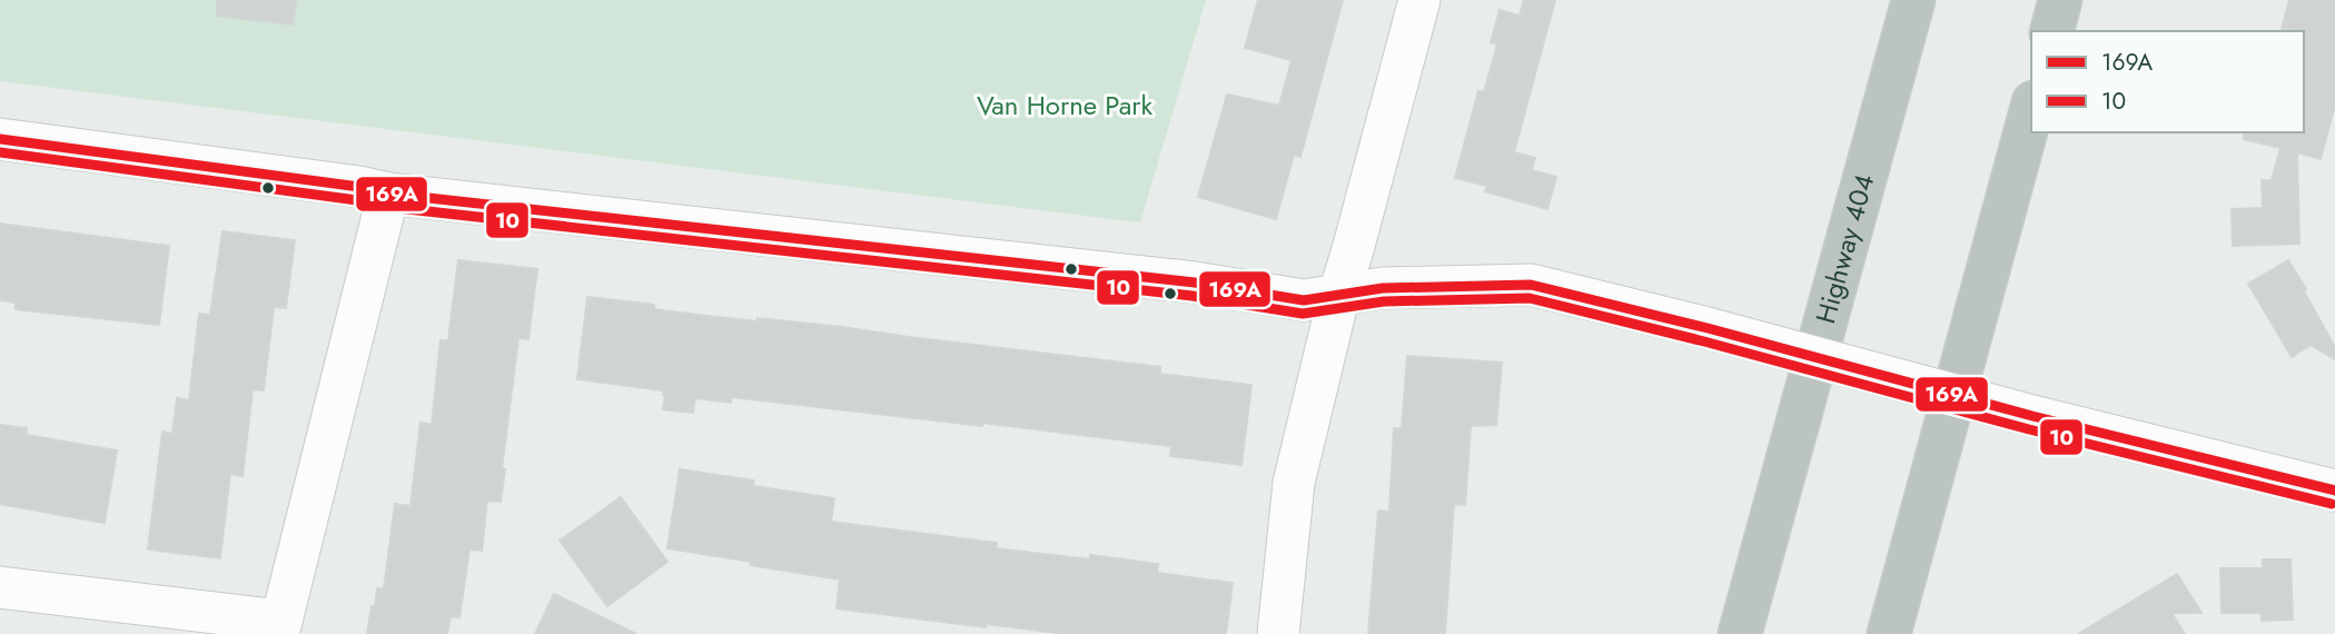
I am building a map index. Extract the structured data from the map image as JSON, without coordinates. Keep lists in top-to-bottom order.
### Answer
{
  "streets": {
    "highway": ["Highway 404"]
  },
  "parks": ["Van Horne Park"],
  "lines": ["transit line 169A", "transit line 10"],
  "legend": ["169A", "10"]
}
